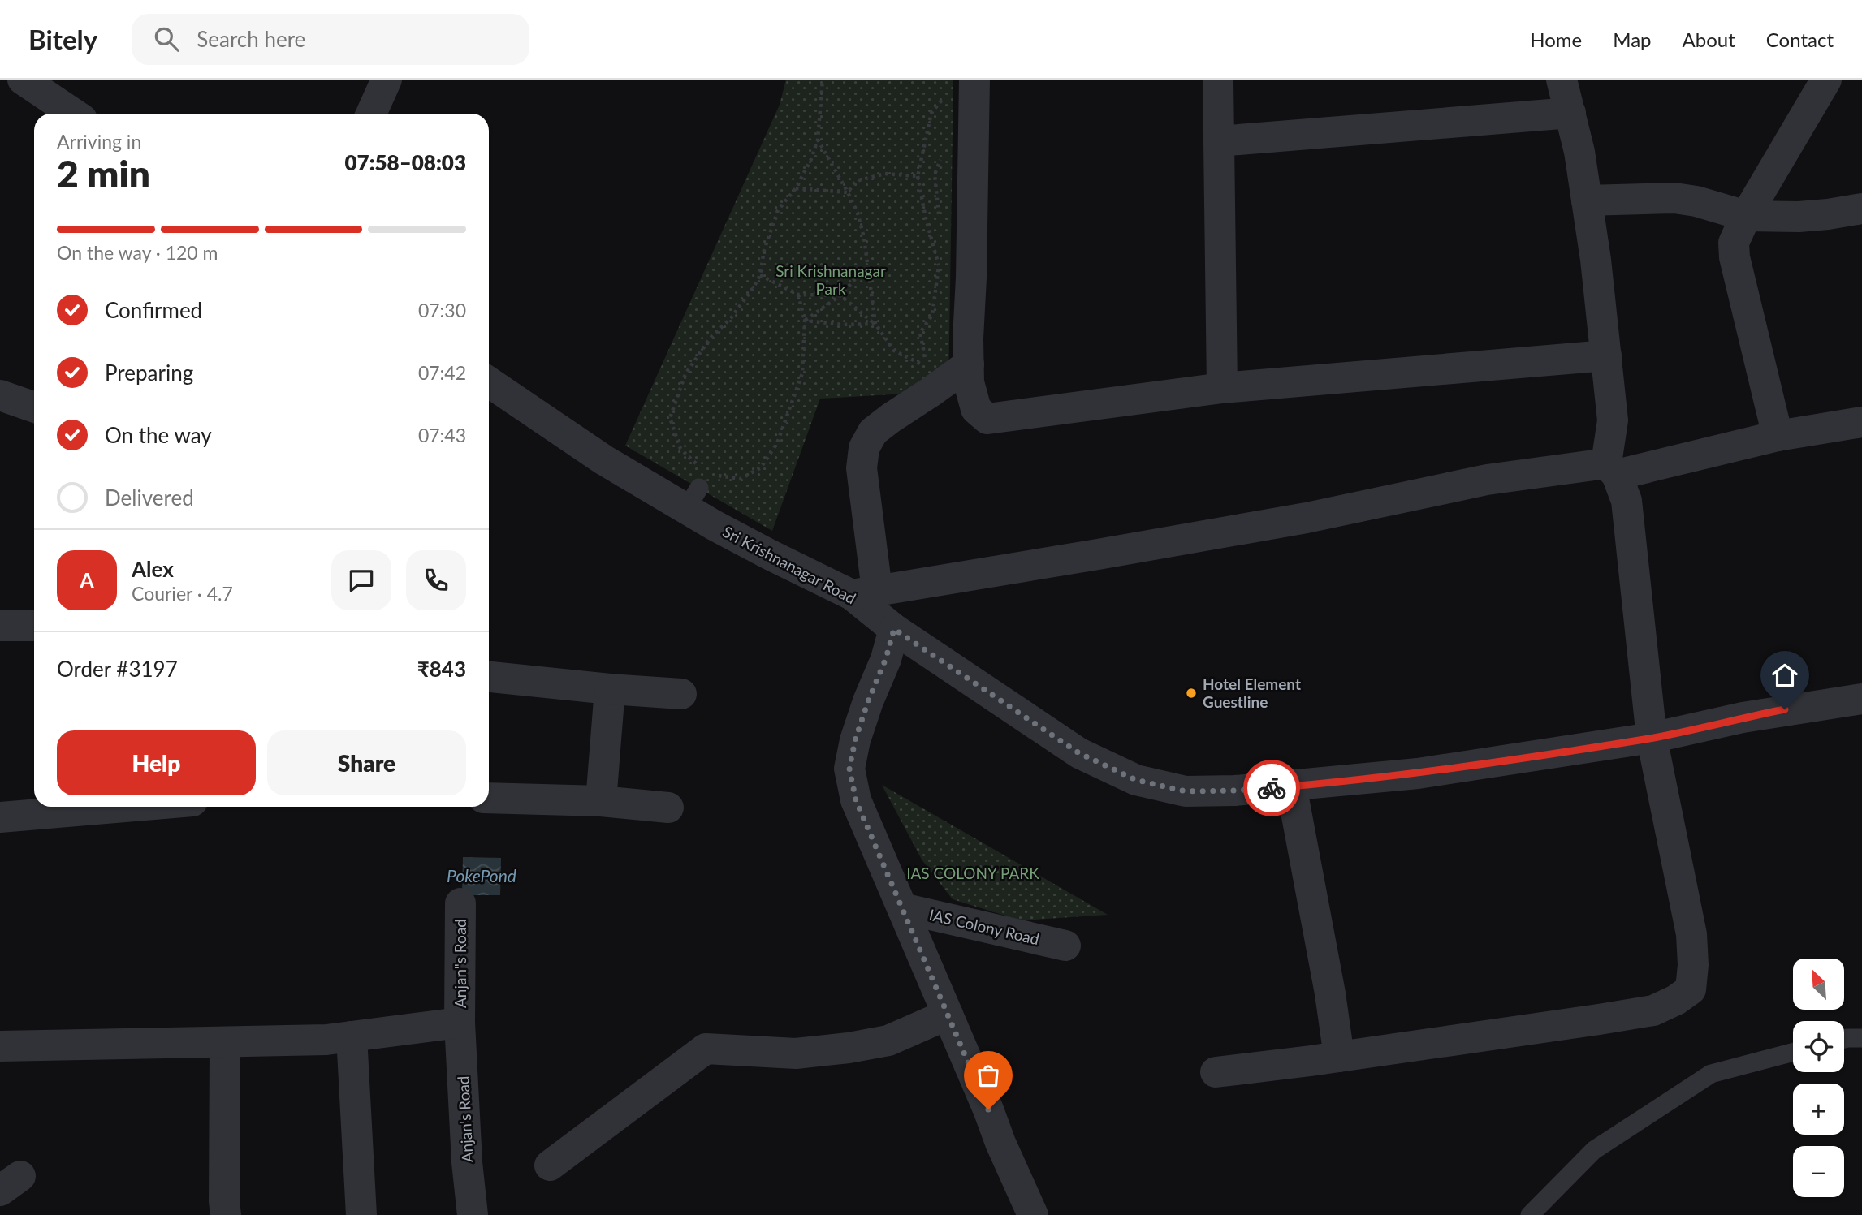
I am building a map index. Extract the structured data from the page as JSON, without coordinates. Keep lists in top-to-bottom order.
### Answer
{
  "streets": {
    "street": [
      "Sri Krishnanagar Road",
      "IAS Colony Road",
      "Anjan\"s Road",
      "Anjan's Road"
    ]
  },
  "crossings": [
    ["Sri Krishnanagar Road", "IAS Colony Road"],
    ["Anjan\"s Road", "Anjan's Road"]
  ],
  "water": ["PokePond"],
  "parks": ["Sri Krishnanagar Park", "IAS COLONY PARK"],
  "places": ["Hotel Element Guestline"],
  "north": "top left",
  "page": {
    "header": "Bitely",
    "search": "Search here",
    "nav": [
      "Home",
      "Map",
      "About",
      "Contact"
    ],
    "heading": ["2 min", "Arriving in", "07:58–08:03"],
    "panel": [
      "Alex",
      "Courier · 4.7",
      "Order #3197",
      "₹843"
    ],
    "bar": "On the way · 120 m",
    "list": [
      ["Confirmed", "07:30"],
      ["Preparing", "07:42"],
      ["On the way", "07:43"],
      "Delivered"
    ],
    "round": "A",
    "buttons": ["Help", "Share"],
    "map_buttons": ["+", "−"]
  }
}
